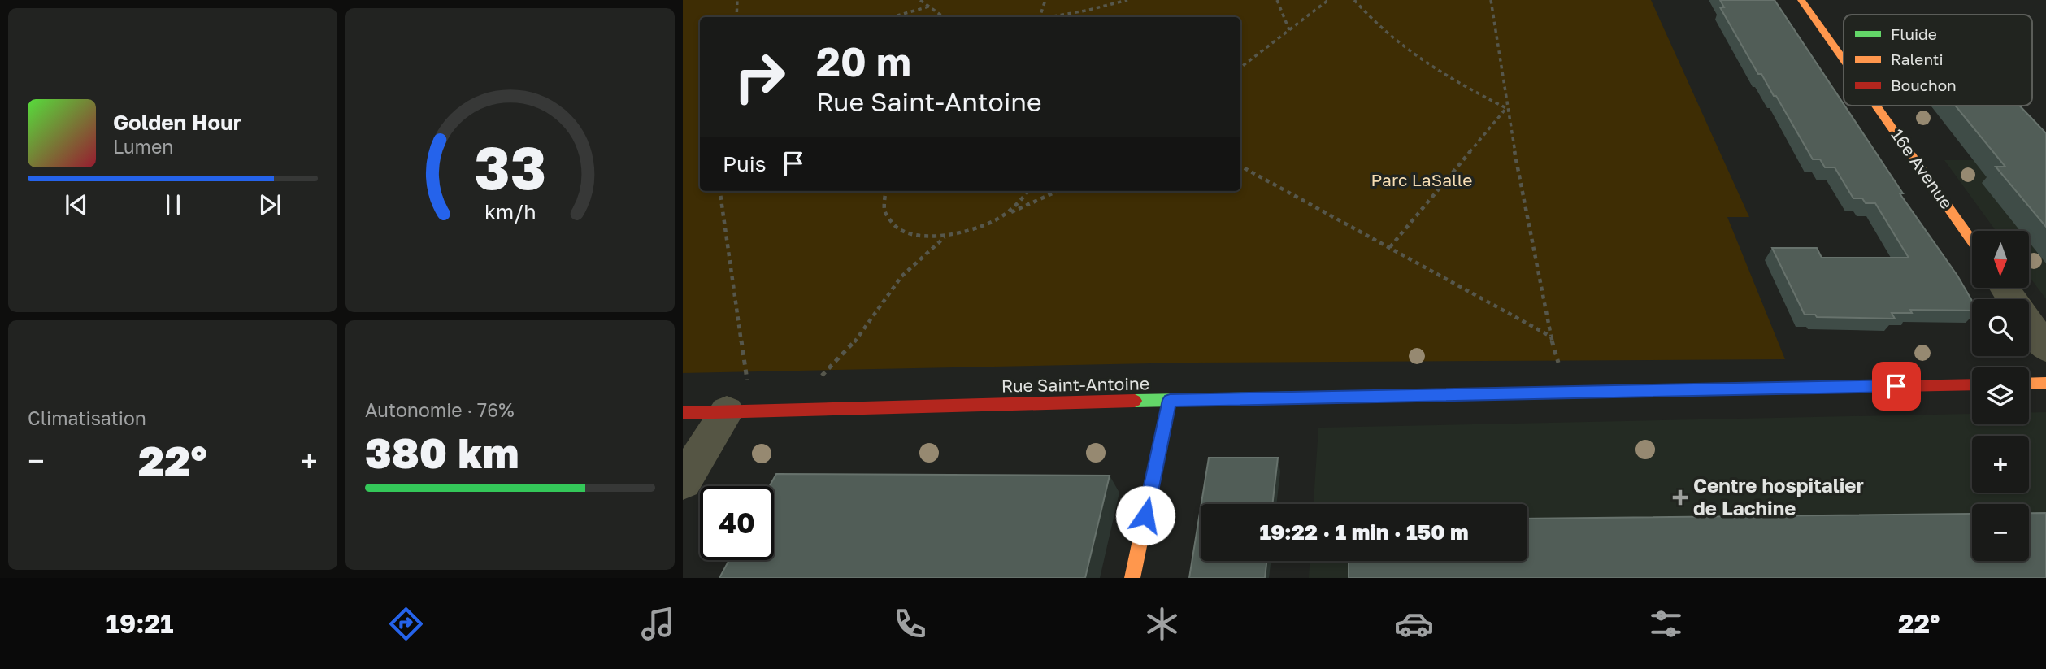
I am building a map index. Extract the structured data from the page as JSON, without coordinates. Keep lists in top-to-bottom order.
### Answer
{
  "streets": {
    "street": ["16e Avenue", "Rue Saint-Antoine"]
  },
  "parks": ["Parc LaSalle"],
  "places": {
    "health": ["Centre hospitalier de Lachine"]
  },
  "legend": ["Fluide", "Ralenti", "Bouchon"],
  "north": "bottom",
  "page": {
    "turn": ["20 m", "Rue Saint-Antoine"],
    "song": ["Golden Hour", "Lumen"],
    "then": "Puis",
    "map_buttons": ["+", "−"],
    "tile": [
      "Climatisation",
      ["Autonomie · 76%", "380 km"]
    ],
    "heat": ["−", "22°", "+"],
    "limit": "40",
    "trip": "19:22 · 1 min · 150 m",
    "tabs": ["19:21", "22°"],
    "gauge": ["33", "km/h"]
  }
}
